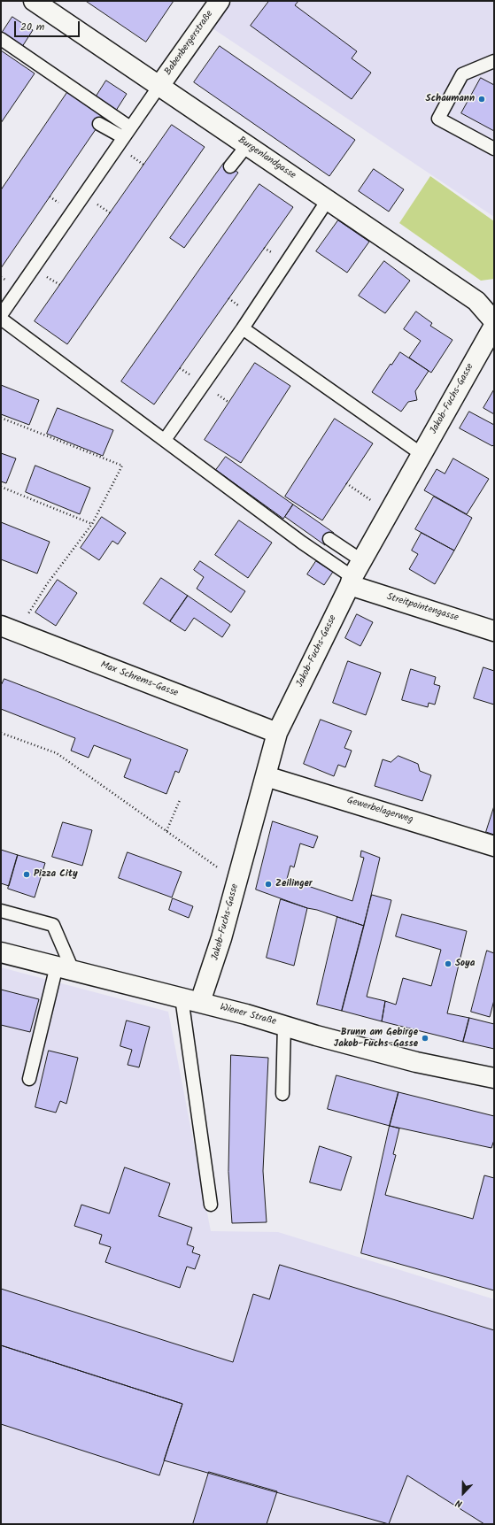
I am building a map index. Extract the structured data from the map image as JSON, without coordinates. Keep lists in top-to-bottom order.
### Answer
{
  "streets": {
    "street": [
      "Babenbergerstraße",
      "Burgenlandgasse",
      "Jakob-Fuchs-Gasse",
      "Streitpointengasse",
      "Max Schrems-Gasse",
      "Gewerbelagerweg",
      "Wiener Straße"
    ]
  },
  "crossings": [
    ["Babenbergerstraße", "Burgenlandgasse"],
    ["Jakob-Fuchs-Gasse", "Streitpointengasse"],
    ["Jakob-Fuchs-Gasse", "Max Schrems-Gasse"],
    ["Jakob-Fuchs-Gasse", "Gewerbelagerweg"],
    ["Jakob-Fuchs-Gasse", "Wiener Straße"]
  ],
  "places": [
    "Schaumann",
    "Pizza City",
    "Zeilinger",
    "Soya",
    "Brunn am Gebirge Jakob-Fuchs-Gasse"
  ],
  "scale_bar": "20 m",
  "north": "bottom"
}
